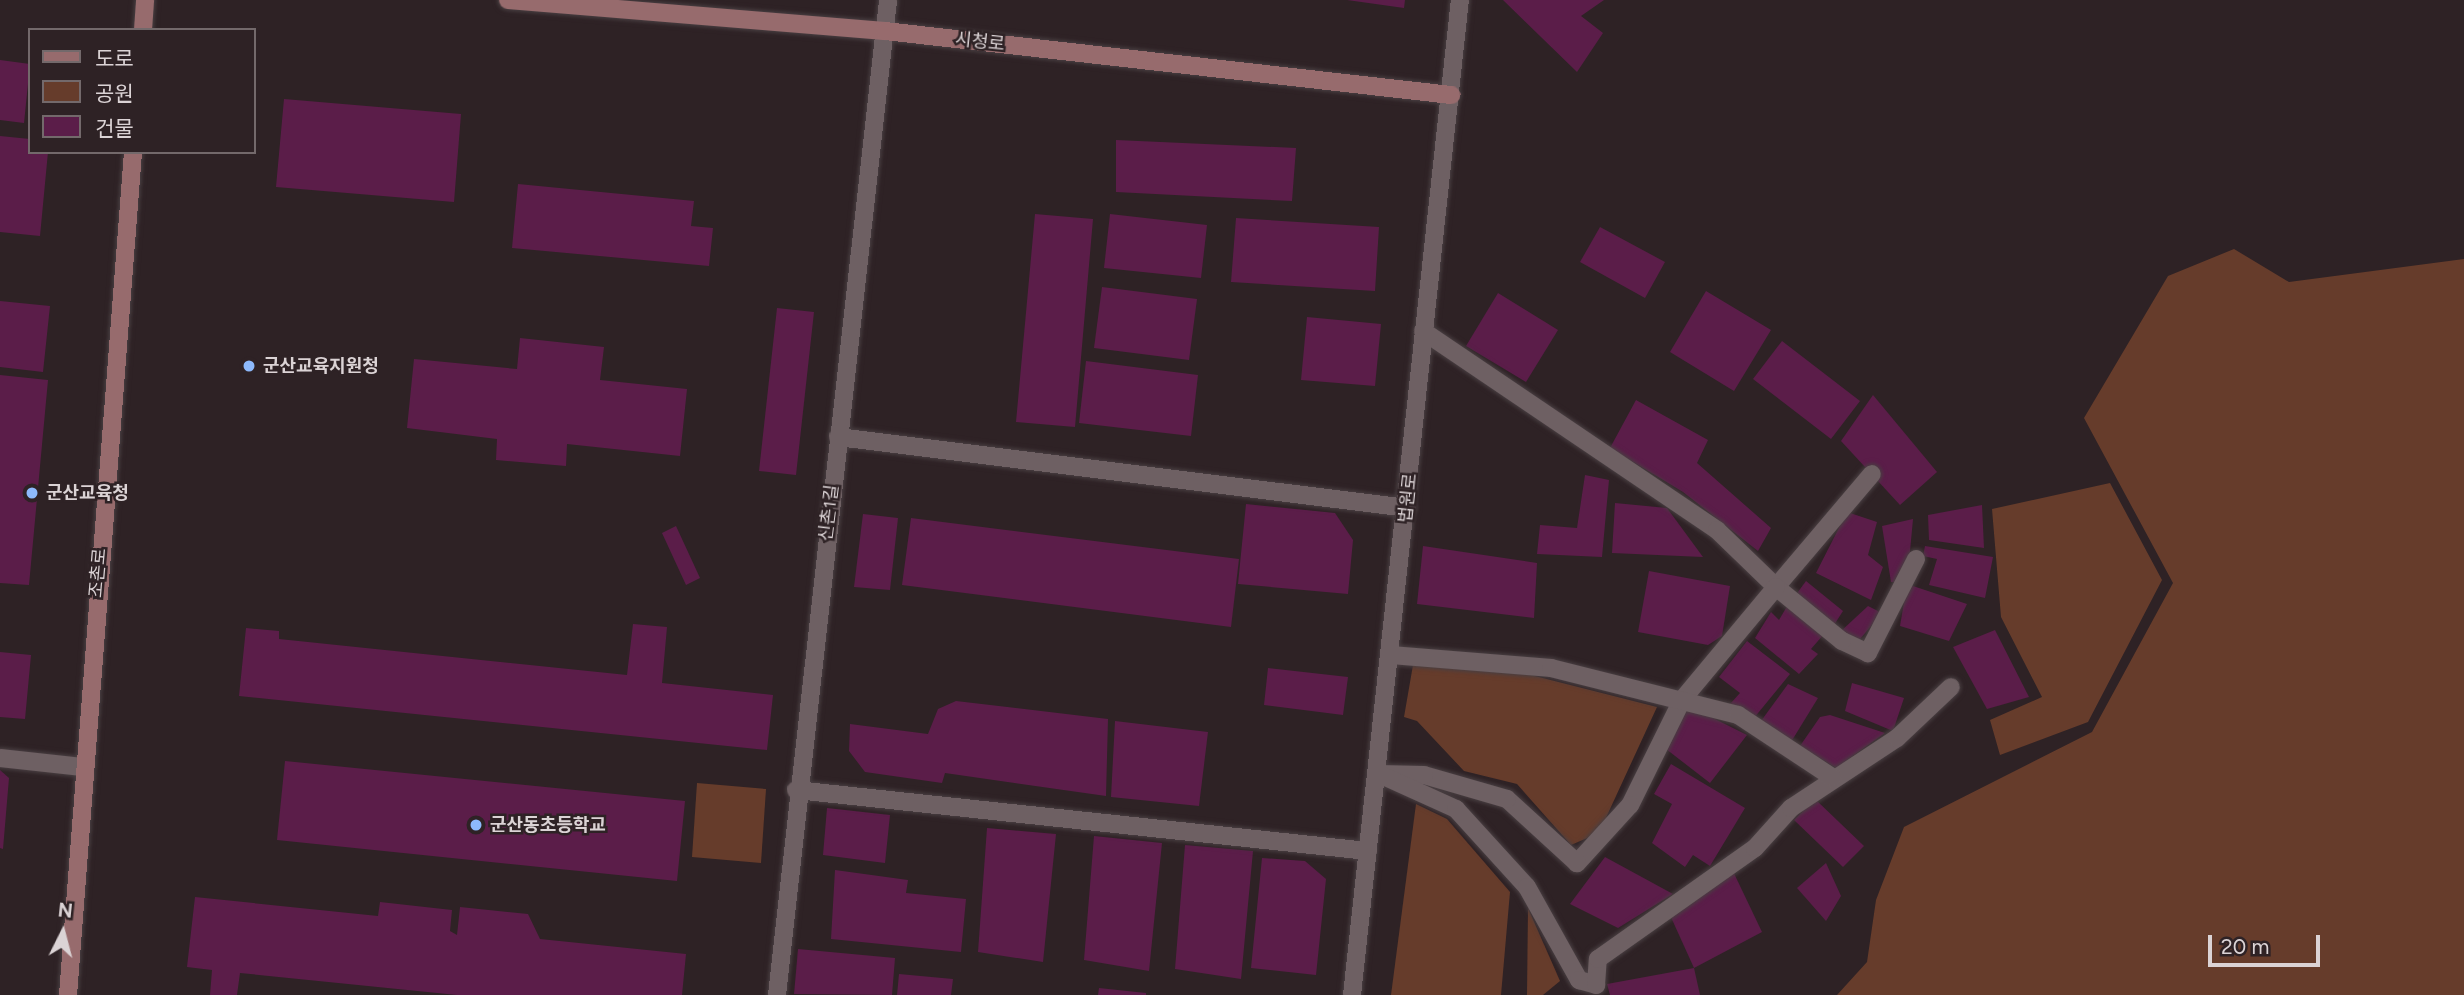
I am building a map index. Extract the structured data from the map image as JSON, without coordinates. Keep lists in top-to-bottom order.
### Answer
{
  "streets": {
    "street": [
      "시청로",
      "법원로",
      "신촌1길",
      "조촌로"
    ]
  },
  "crossings": [
    ["시청로", "법원로"],
    ["시청로", "신촌1길"]
  ],
  "places": ["군산교육지원청", "군산교육청", "군산동초등학교"],
  "legend": ["도로", "공원", "건물"],
  "scale_bar": "20 m",
  "north": "top"
}
